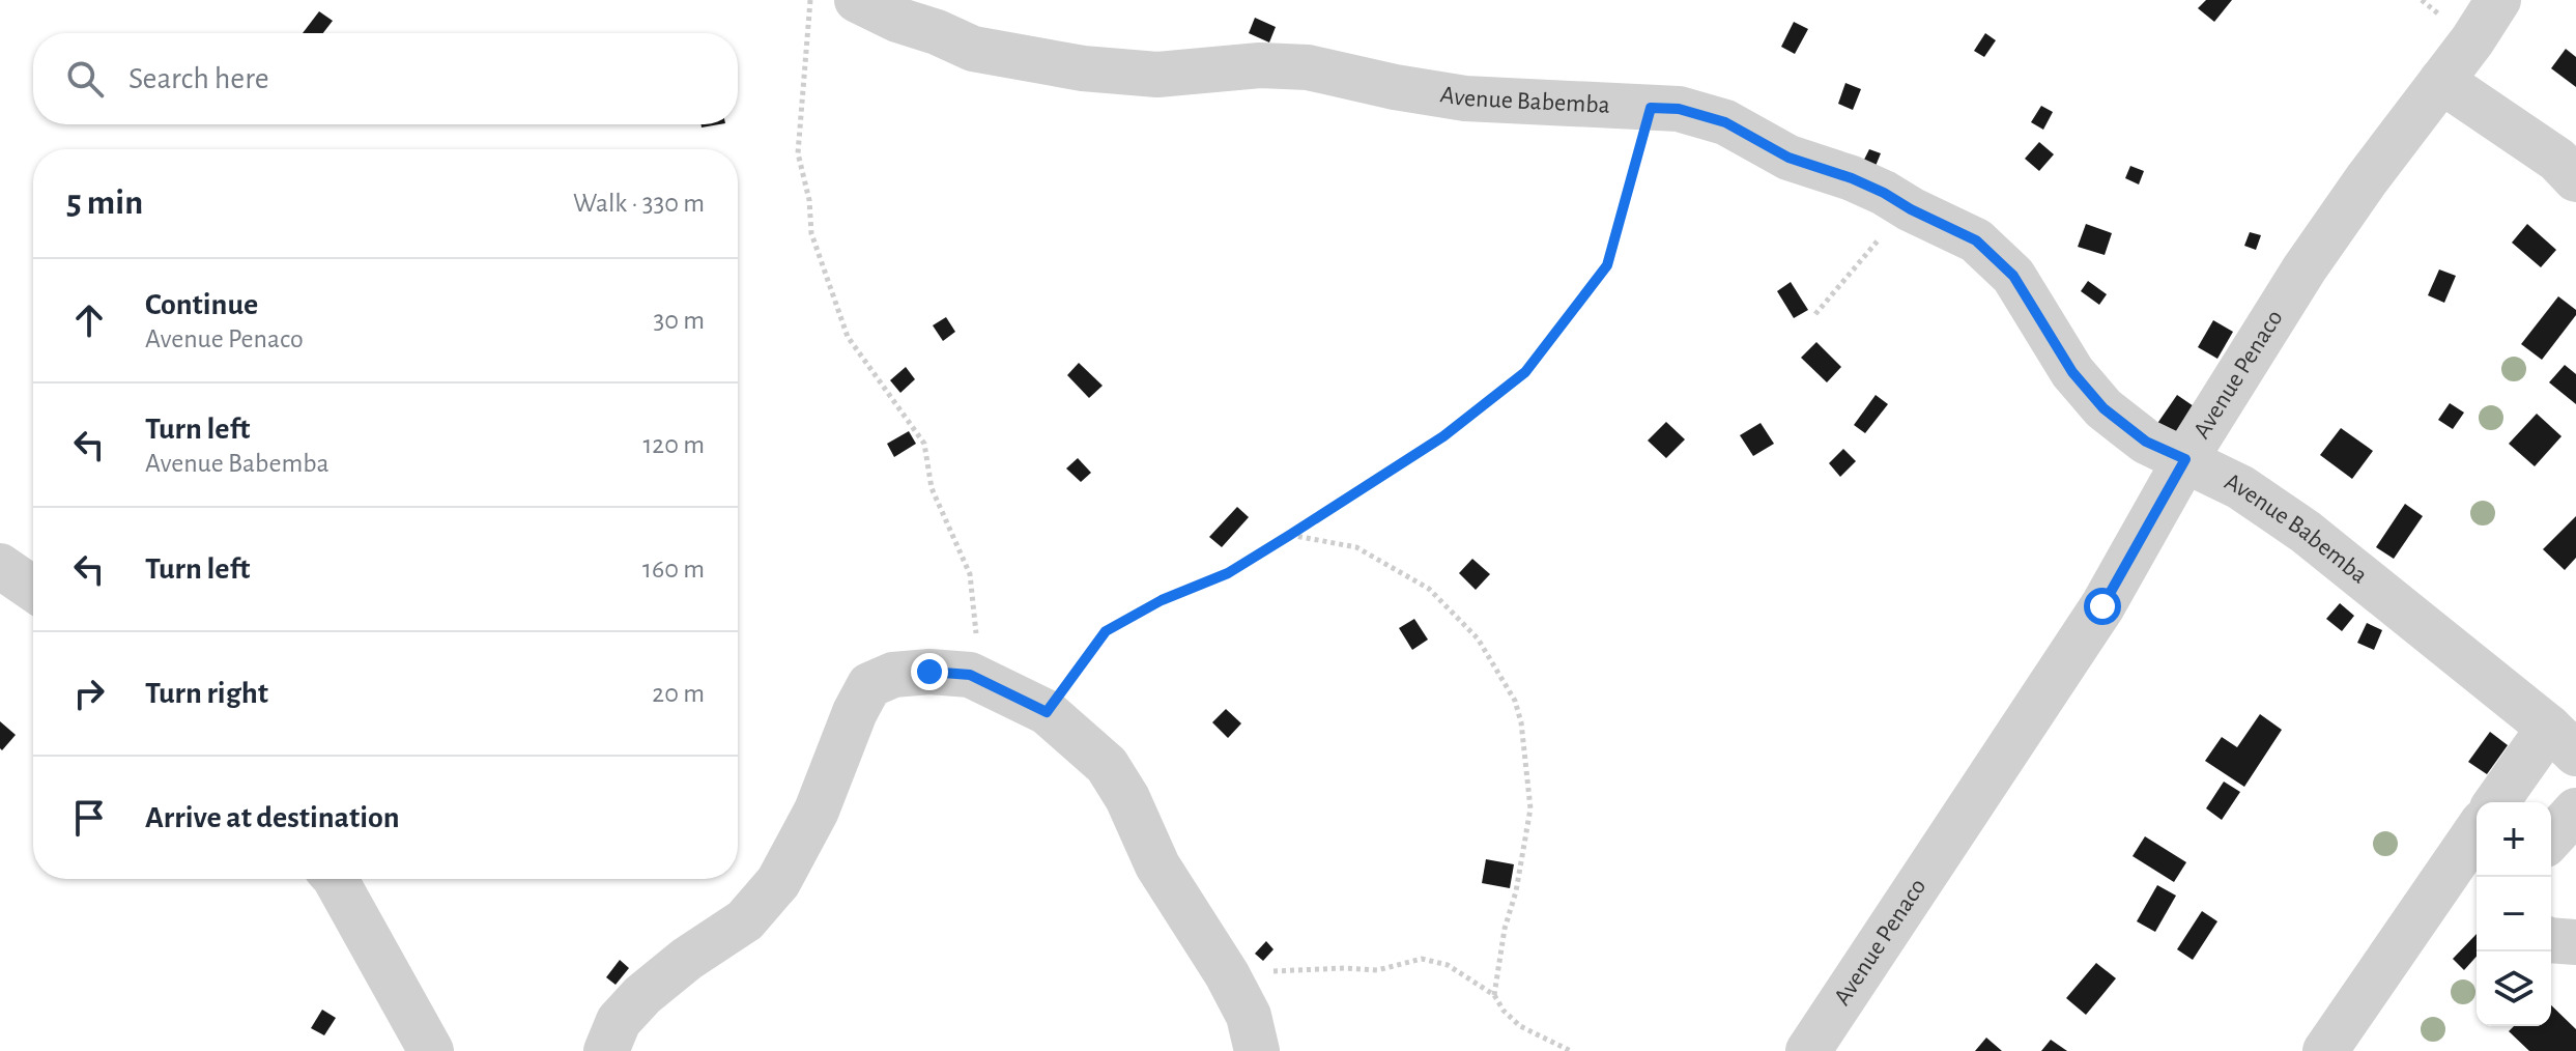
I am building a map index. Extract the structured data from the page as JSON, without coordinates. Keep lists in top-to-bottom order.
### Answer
{
  "streets": {
    "street": ["Avenue Babemba", "Avenue Penaco"]
  },
  "crossings": [
    ["Avenue Babemba", "Avenue Penaco"]
  ],
  "page": {
    "search": "Search here",
    "heading": ["5 min", "Walk · 330 m"],
    "list": [
      ["Continue", "Avenue Penaco", "30 m"],
      ["Turn left", "Avenue Babemba", "120 m"],
      ["Turn left", "160 m"],
      ["Turn right", "20 m"],
      "Arrive at destination"
    ],
    "map_buttons": ["+", "−"]
  }
}
